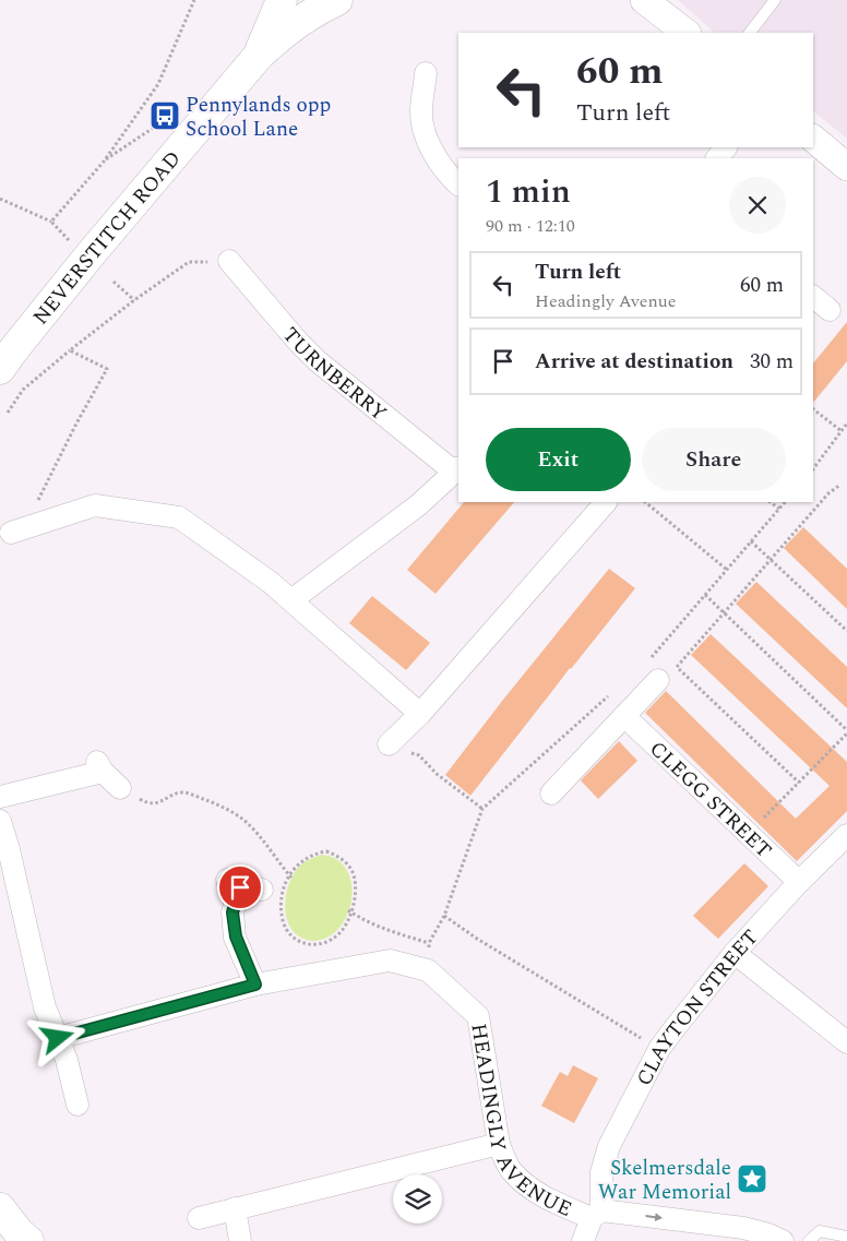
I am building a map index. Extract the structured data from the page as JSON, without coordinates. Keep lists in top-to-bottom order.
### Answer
{
  "streets": {
    "main road": ["NEVERSTITCH ROAD"],
    "street": [
      "TURNBERRY",
      "CLEGG STREET",
      "CLAYTON STREET",
      "HEADINGLY AVENUE"
    ]
  },
  "crossings": [
    ["CLEGG STREET", "CLAYTON STREET"],
    ["CLAYTON STREET", "HEADINGLY AVENUE"]
  ],
  "places": {
    "bus stop": ["Pennylands opp School Lane"],
    "place": ["Skelmersdale War Memorial"]
  },
  "page": {
    "turn": ["60 m", "Turn left"],
    "heading": ["1 min", "90 m · 12:10"],
    "list": [
      {
        "name": "Turn left",
        "note": "Headingly Avenue",
        "value": "60 m"
      },
      {
        "name": "Arrive at destination",
        "value": "30 m"
      }
    ],
    "buttons": ["Exit", "Share"]
  }
}
